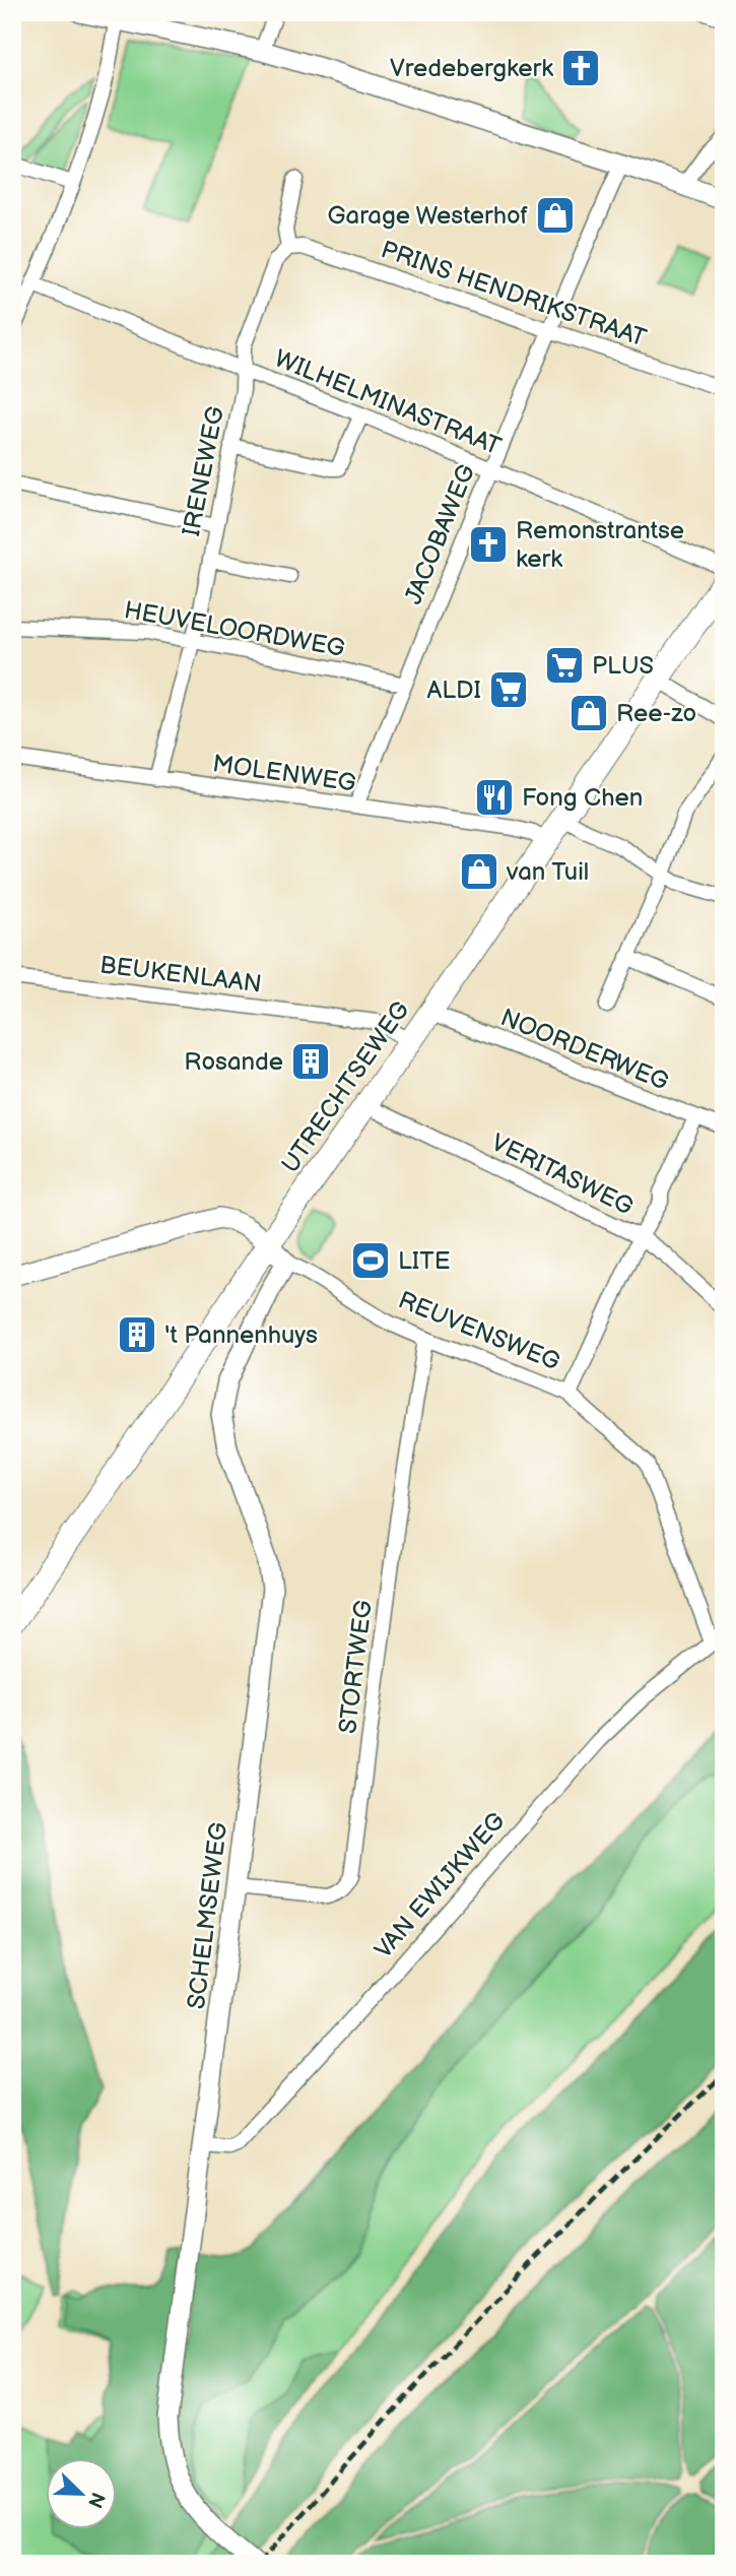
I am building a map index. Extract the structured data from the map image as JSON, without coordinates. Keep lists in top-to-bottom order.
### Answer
{
  "streets": {
    "main road": ["UTRECHTSEWEG", "REUVENSWEG", "SCHELMSEWEG"],
    "street": [
      "PRINS HENDRIKSTRAAT",
      "WILHELMINASTRAAT",
      "IRENEWEG",
      "JACOBAWEG",
      "HEUVELOORDWEG",
      "MOLENWEG",
      "BEUKENLAAN",
      "NOORDERWEG",
      "VERITASWEG",
      "STORTWEG",
      "VAN EWIJKWEG"
    ]
  },
  "crossings": [
    ["PRINS HENDRIKSTRAAT", "IRENEWEG"],
    ["PRINS HENDRIKSTRAAT", "JACOBAWEG"],
    ["WILHELMINASTRAAT", "IRENEWEG"],
    ["WILHELMINASTRAAT", "JACOBAWEG"],
    ["IRENEWEG", "HEUVELOORDWEG"],
    ["IRENEWEG", "MOLENWEG"],
    ["JACOBAWEG", "HEUVELOORDWEG"],
    ["JACOBAWEG", "MOLENWEG"],
    ["MOLENWEG", "UTRECHTSEWEG"],
    ["BEUKENLAAN", "UTRECHTSEWEG"],
    ["NOORDERWEG", "UTRECHTSEWEG"],
    ["UTRECHTSEWEG", "VERITASWEG"],
    ["UTRECHTSEWEG", "REUVENSWEG"],
    ["REUVENSWEG", "STORTWEG"],
    ["REUVENSWEG", "VAN EWIJKWEG"],
    ["REUVENSWEG", "SCHELMSEWEG"],
    ["STORTWEG", "SCHELMSEWEG"],
    ["VAN EWIJKWEG", "SCHELMSEWEG"]
  ],
  "places": {
    "church": ["Vredebergkerk", "Remonstrantse kerk"],
    "shop": ["Garage Westerhof", "Ree-zo", "van Tuil"],
    "supermarket": ["PLUS", "ALDI"],
    "restaurant": ["Fong Chen"],
    "building": ["Rosande", "'t Pannenhuys"],
    "sports": ["LITE"]
  },
  "north": "bottom right"
}
